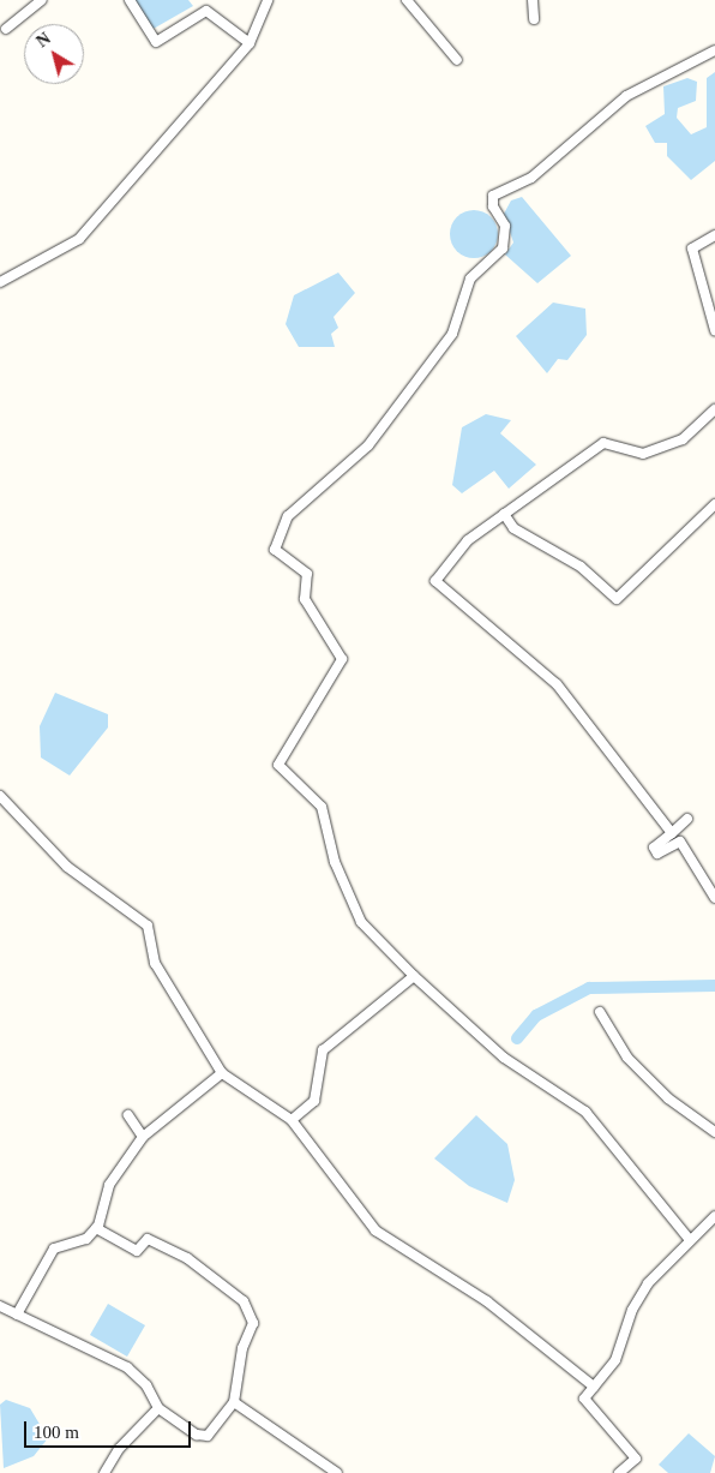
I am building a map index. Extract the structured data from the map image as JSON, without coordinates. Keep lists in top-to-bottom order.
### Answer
{
  "scale_bar": "100 m",
  "north": "top left"
}
